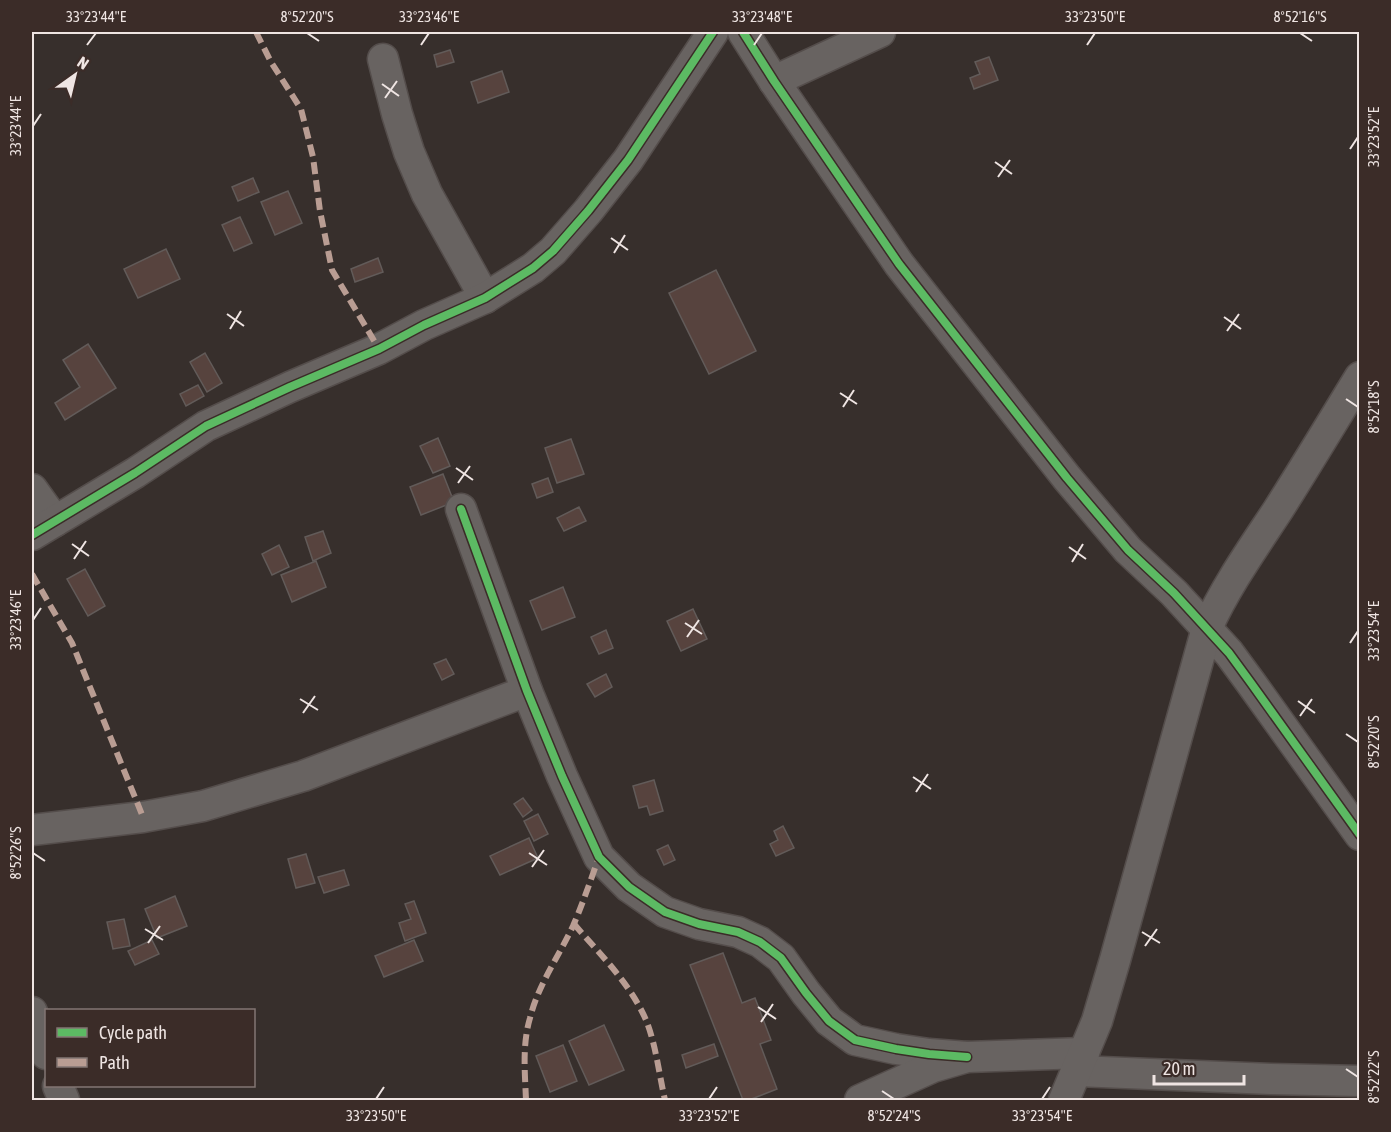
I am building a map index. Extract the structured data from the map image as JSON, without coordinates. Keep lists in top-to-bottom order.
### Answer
{
  "legend": ["Cycle path", "Path"],
  "scale_bar": "20 m",
  "north": "top right",
  "coordinates": [
    "33°23'44\"E",
    "8°52'20\"S",
    "33°23'46\"E",
    "33°23'48\"E",
    "33°23'50\"E",
    "8°52'16\"S",
    "33°23'52\"E",
    "8°52'18\"S",
    "33°23'54\"E",
    "8°52'26\"S",
    "8°52'22\"S",
    "8°52'24\"S"
  ]
}
